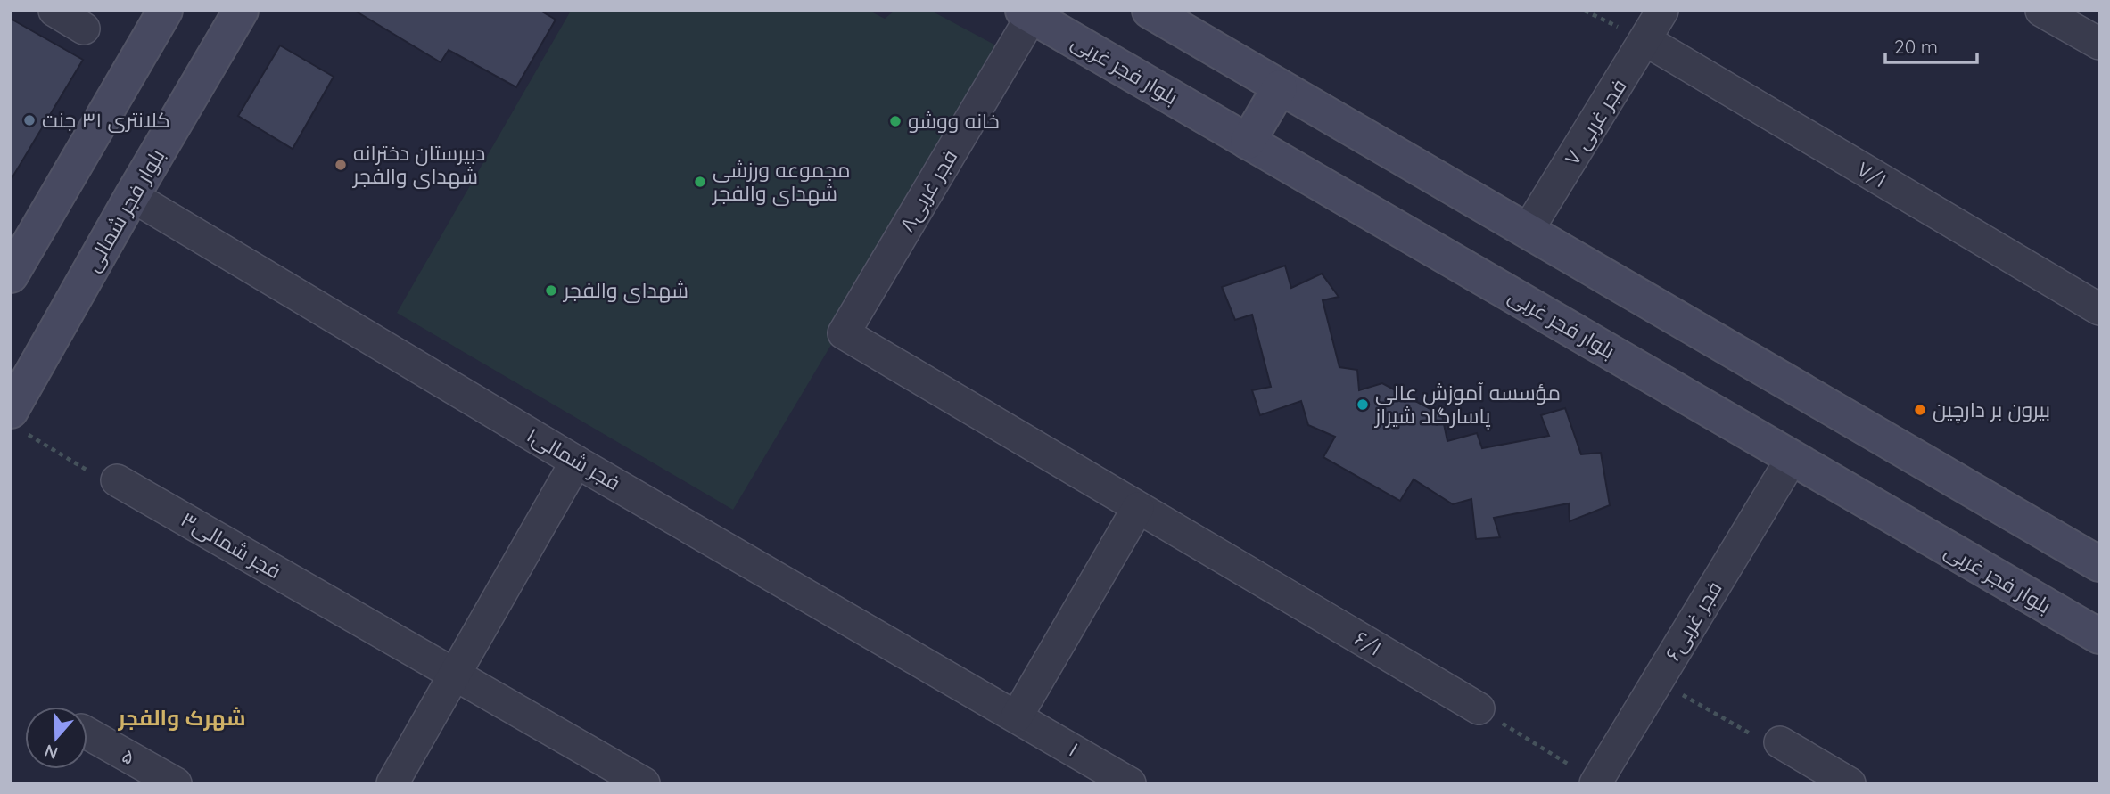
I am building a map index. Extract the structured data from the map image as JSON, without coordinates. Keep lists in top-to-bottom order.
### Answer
{
  "streets": {
    "main road": ["بلوار فجر غربی", "بلوار فجر شمالی"],
    "street": [
      "۷ فجر غربی",
      "۷/۱",
      "فجر غربی۸",
      "فجر شمالی۱",
      "فجر شمالی۳",
      "فجر غربی۶",
      "۶/۱",
      "۱",
      "۵"
    ]
  },
  "crossings": [
    ["بلوار فجر غربی", "فجر غربی۸"],
    ["بلوار فجر غربی", "فجر غربی۶"],
    ["۷ فجر غربی", "۷/۱"],
    ["فجر غربی۸", "۶/۱"],
    ["بلوار فجر شمالی", "فجر شمالی۱"],
    ["فجر شمالی۱", "۱"]
  ],
  "districts": ["شهرک والفجر"],
  "places": [
    "کلانتری ۳۱ جنت",
    "خانه ووشو",
    "دبیرستان دخترانه شهدای والفجر",
    "مجموعه ورزشی شهدای والفجر",
    "شهدای والفجر",
    "مؤسسه آموزش عالی پاسارگاد شیراز",
    "بیرون بر دارچین"
  ],
  "scale_bar": "20 m",
  "north": "bottom"
}
